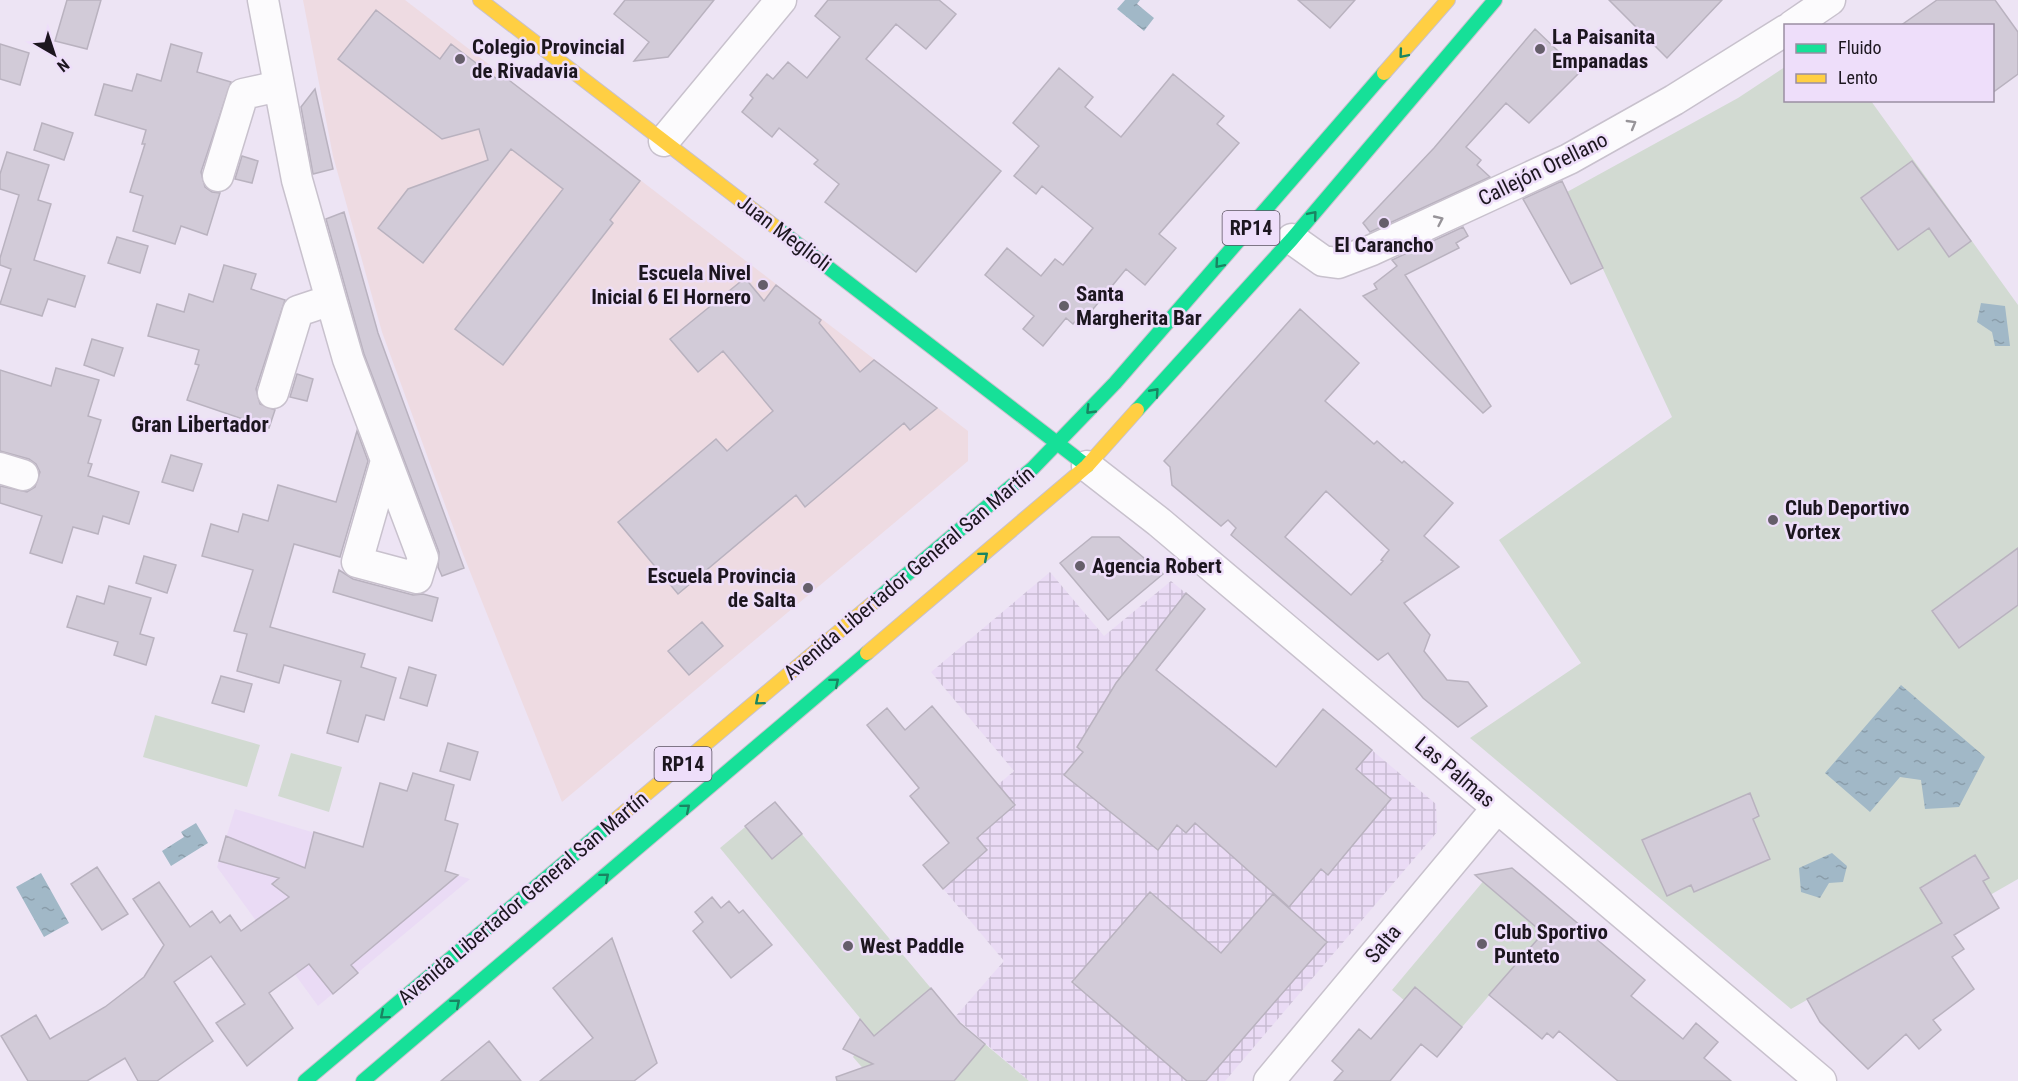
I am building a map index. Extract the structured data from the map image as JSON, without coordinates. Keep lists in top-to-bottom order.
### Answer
{
  "streets": {
    "main road": ["RP14", "Juan Meglioli", "Avenida Libertador General San Martín"],
    "street": ["Callejón Orellano", "Las Palmas", "Salta"]
  },
  "crossings": [
    ["Callejón Orellano", "Avenida Libertador General San Martín"],
    ["Juan Meglioli", "Avenida Libertador General San Martín"],
    ["Juan Meglioli", "Las Palmas"],
    ["Avenida Libertador General San Martín", "Las Palmas"],
    ["Las Palmas", "Salta"]
  ],
  "one_way": ["Callejón Orellano"],
  "districts": ["Gran Libertador"],
  "places": [
    "La Paisanita Empanadas",
    "Colegio Provincial de Rivadavia",
    "El Carancho",
    "Escuela Nivel Inicial 6 El Hornero",
    "Santa Margherita Bar",
    "Club Deportivo Vortex",
    "Agencia Robert",
    "Escuela Provincia de Salta",
    "Club Sportivo Punteto",
    "West Paddle"
  ],
  "legend": ["Fluido", "Lento"],
  "north": "bottom right"
}
